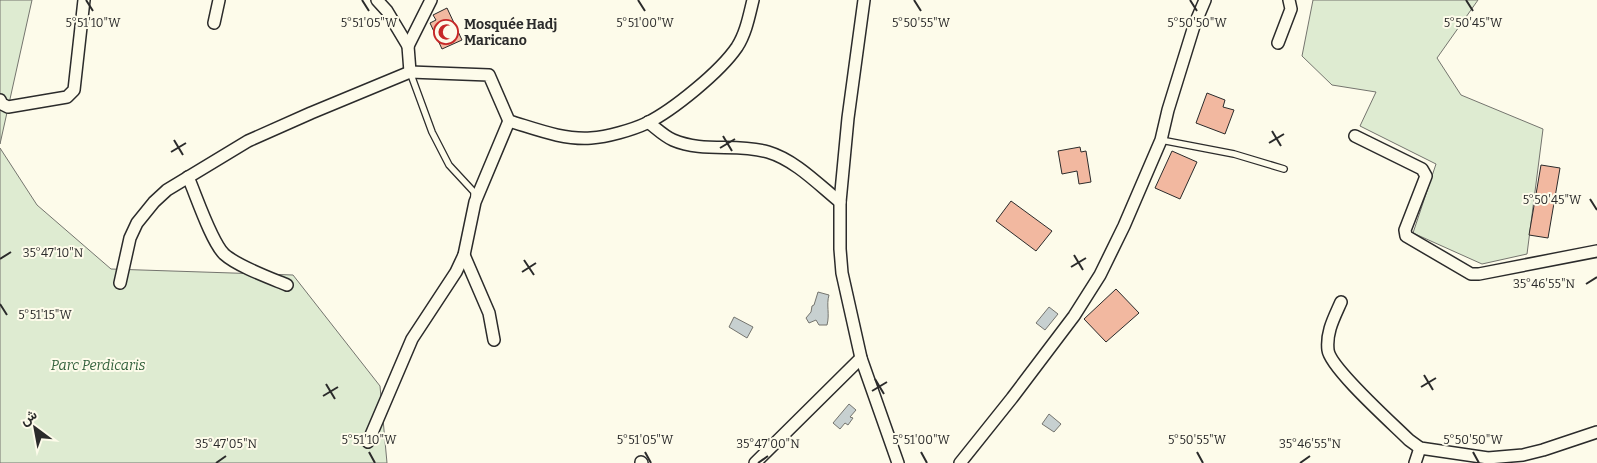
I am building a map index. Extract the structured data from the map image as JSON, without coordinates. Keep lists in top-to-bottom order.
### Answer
{
  "parks": ["Parc Perdicaris"],
  "places": {
    "mosque": ["Mosquée Hadj Maricano"]
  },
  "north": "top left",
  "coordinates": [
    "5°50'45\"W",
    "5°51'10\"W",
    "5°51'05\"W",
    "5°51'00\"W",
    "5°50'55\"W",
    "5°50'50\"W",
    "35°47'10\"N",
    "35°46'55\"N",
    "5°51'15\"W",
    "35°47'05\"N",
    "35°47'00\"N"
  ]
}
